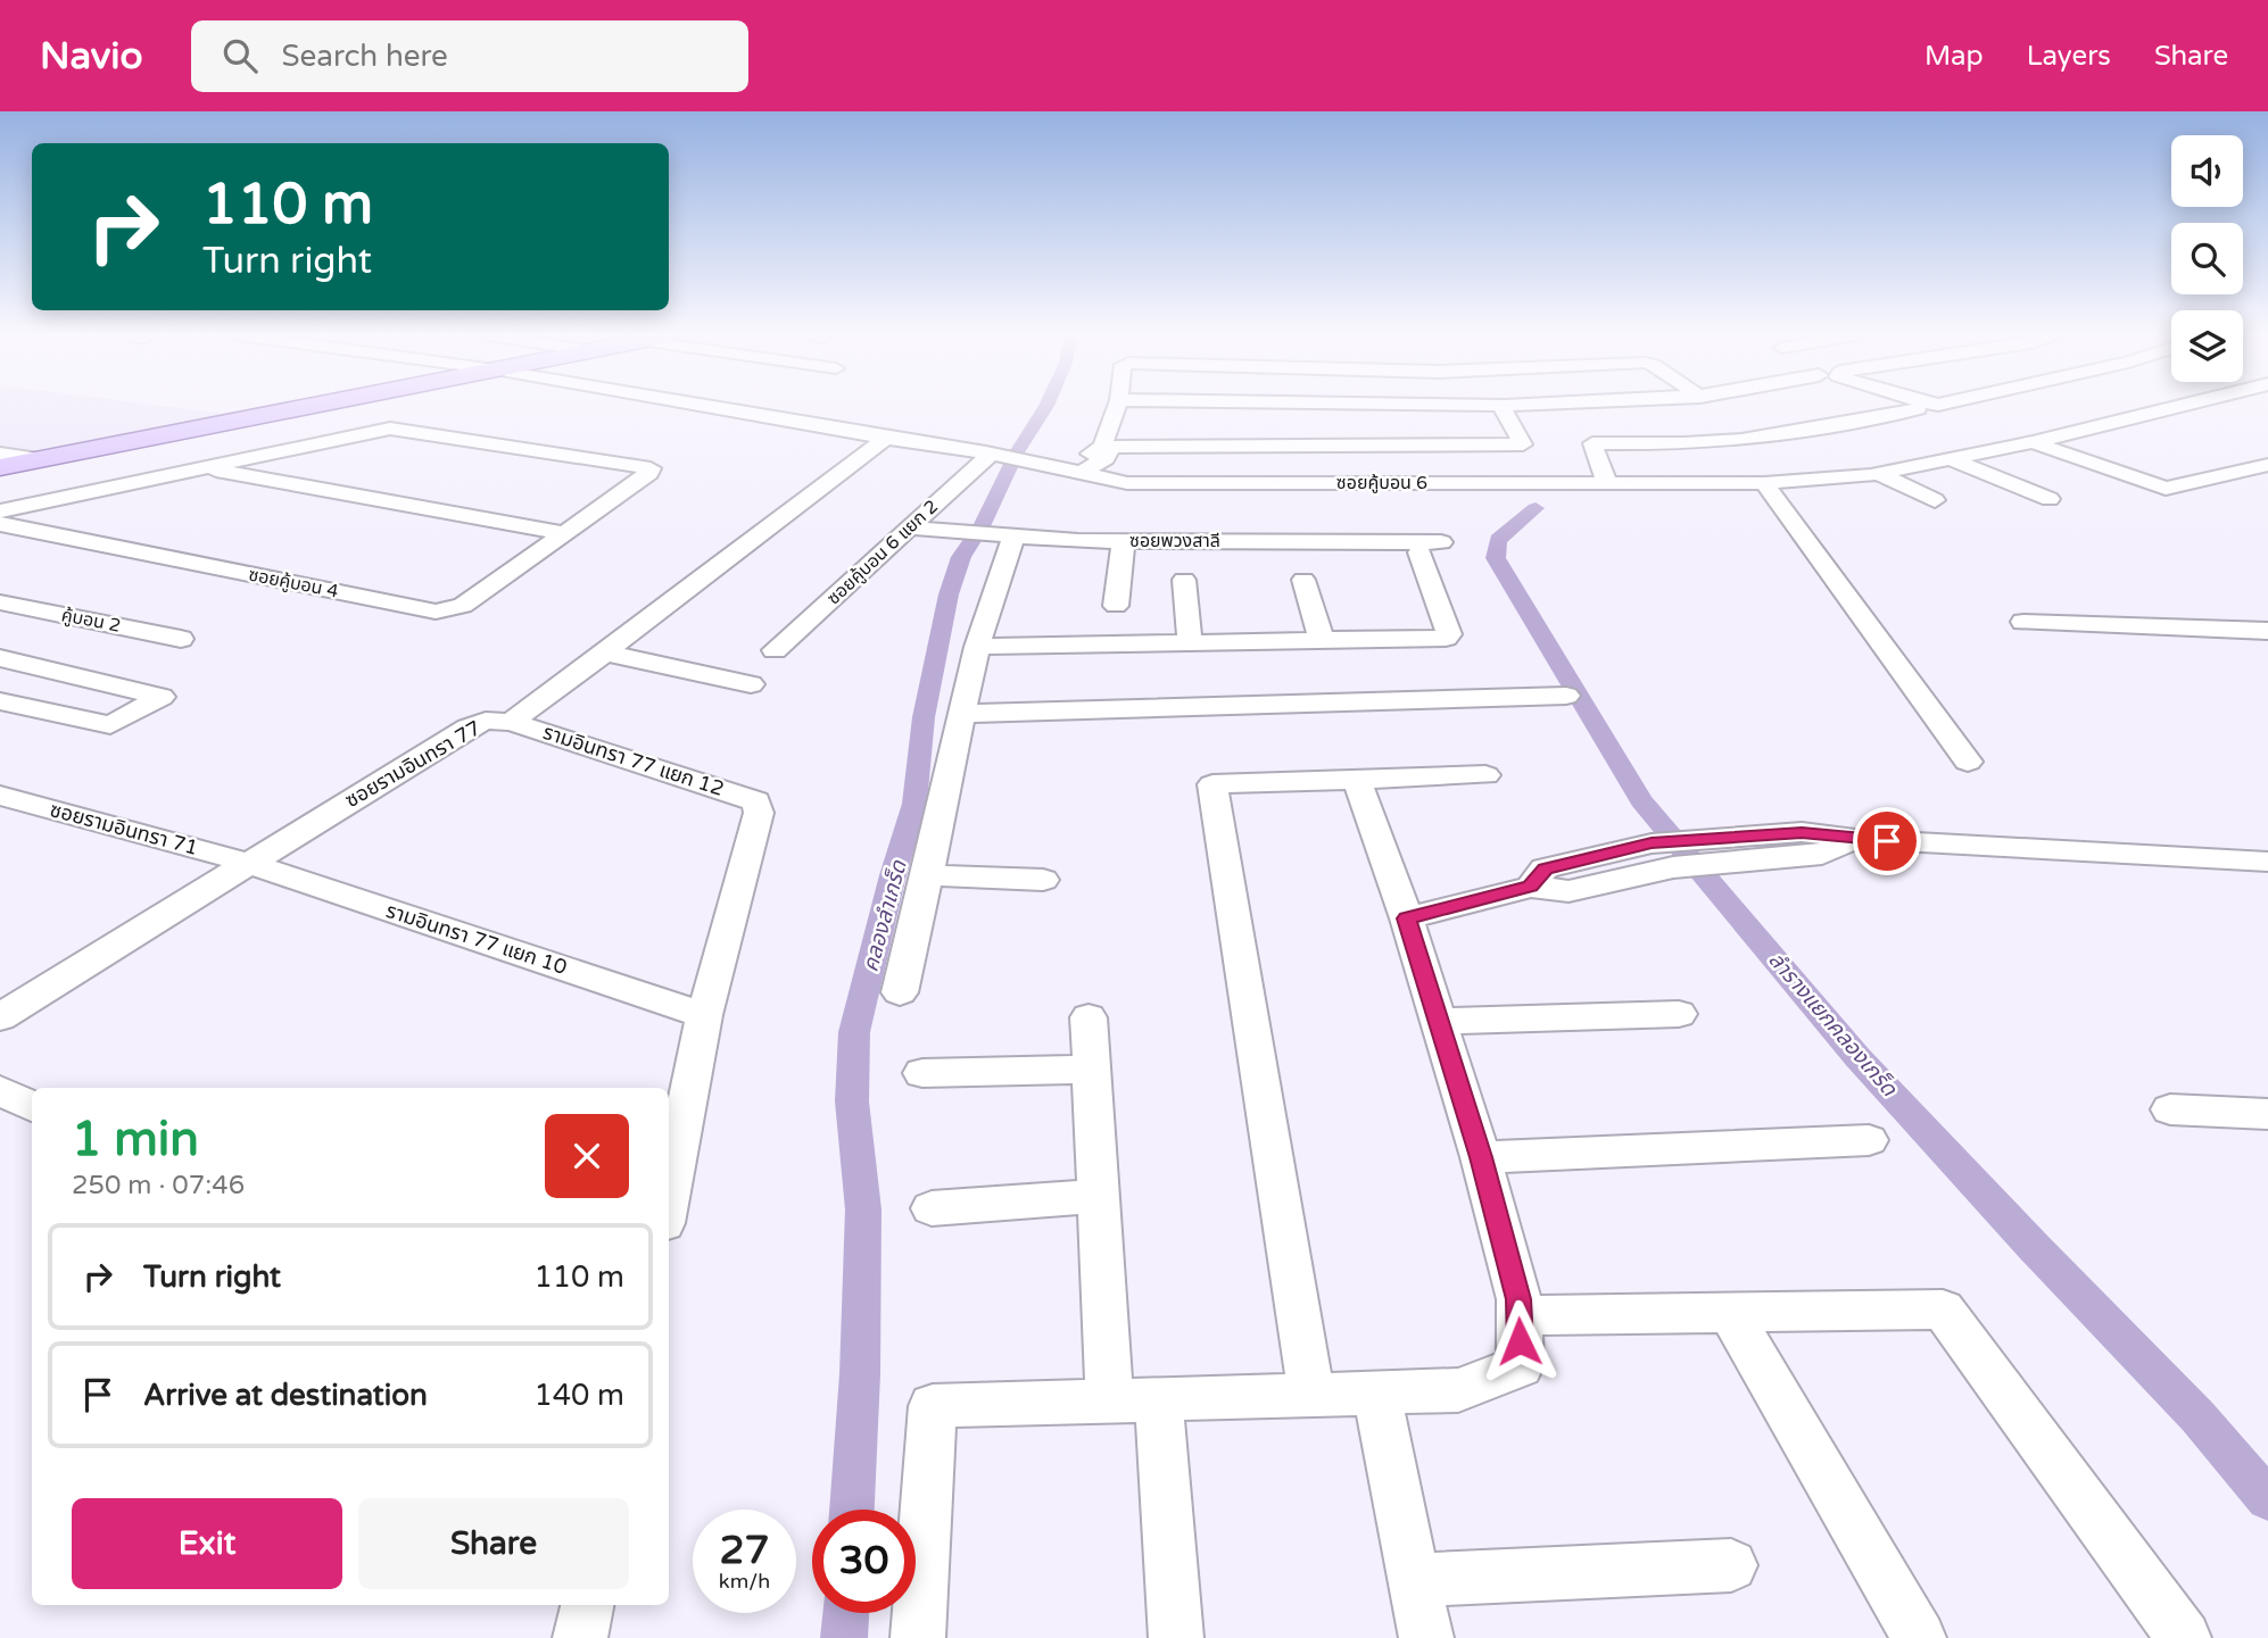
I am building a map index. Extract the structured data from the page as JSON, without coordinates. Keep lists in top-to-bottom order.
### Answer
{
  "streets": {
    "street": [
      "ซอยคู้บอน 6",
      "ซอยพวงสาลี",
      "ซอยคู้บอน 6 แยก 2",
      "ซอยคู้บอน 4",
      "คู้บอน 2",
      "รามอินทรา 77 แยก 12",
      "ซอยรามอินทรา 77",
      "ซอยรามอินทรา 71",
      "รามอินทรา 77 แยก 10"
    ]
  },
  "crossings": [
    ["ซอยคู้บอน 6", "ซอยคู้บอน 6 แยก 2"],
    ["ซอยคู้บอน 6", "ซอยรามอินทรา 77"],
    ["ซอยพวงสาลี", "ซอยคู้บอน 6 แยก 2"],
    ["รามอินทรา 77 แยก 12", "ซอยรามอินทรา 77"],
    ["รามอินทรา 77 แยก 12", "รามอินทรา 77 แยก 10"],
    ["ซอยรามอินทรา 77", "ซอยรามอินทรา 71"],
    ["ซอยรามอินทรา 77", "รามอินทรา 77 แยก 10"],
    ["ซอยรามอินทรา 71", "รามอินทรา 77 แยก 10"]
  ],
  "water": ["คลองลำเกร็ด", "ลำรางแยกคลองเกร็ด"],
  "page": {
    "header": "Navio",
    "search": "Search here",
    "nav": ["Map", "Layers", "Share"],
    "turn": ["110 m", "Turn right"],
    "heading": ["1 min", "250 m · 07:46"],
    "list": [
      {
        "name": "Turn right",
        "value": "110 m"
      },
      {
        "name": "Arrive at destination",
        "value": "140 m"
      }
    ],
    "buttons": ["Exit", "Share"],
    "speed": "27 km/h",
    "limit": "30"
  }
}
